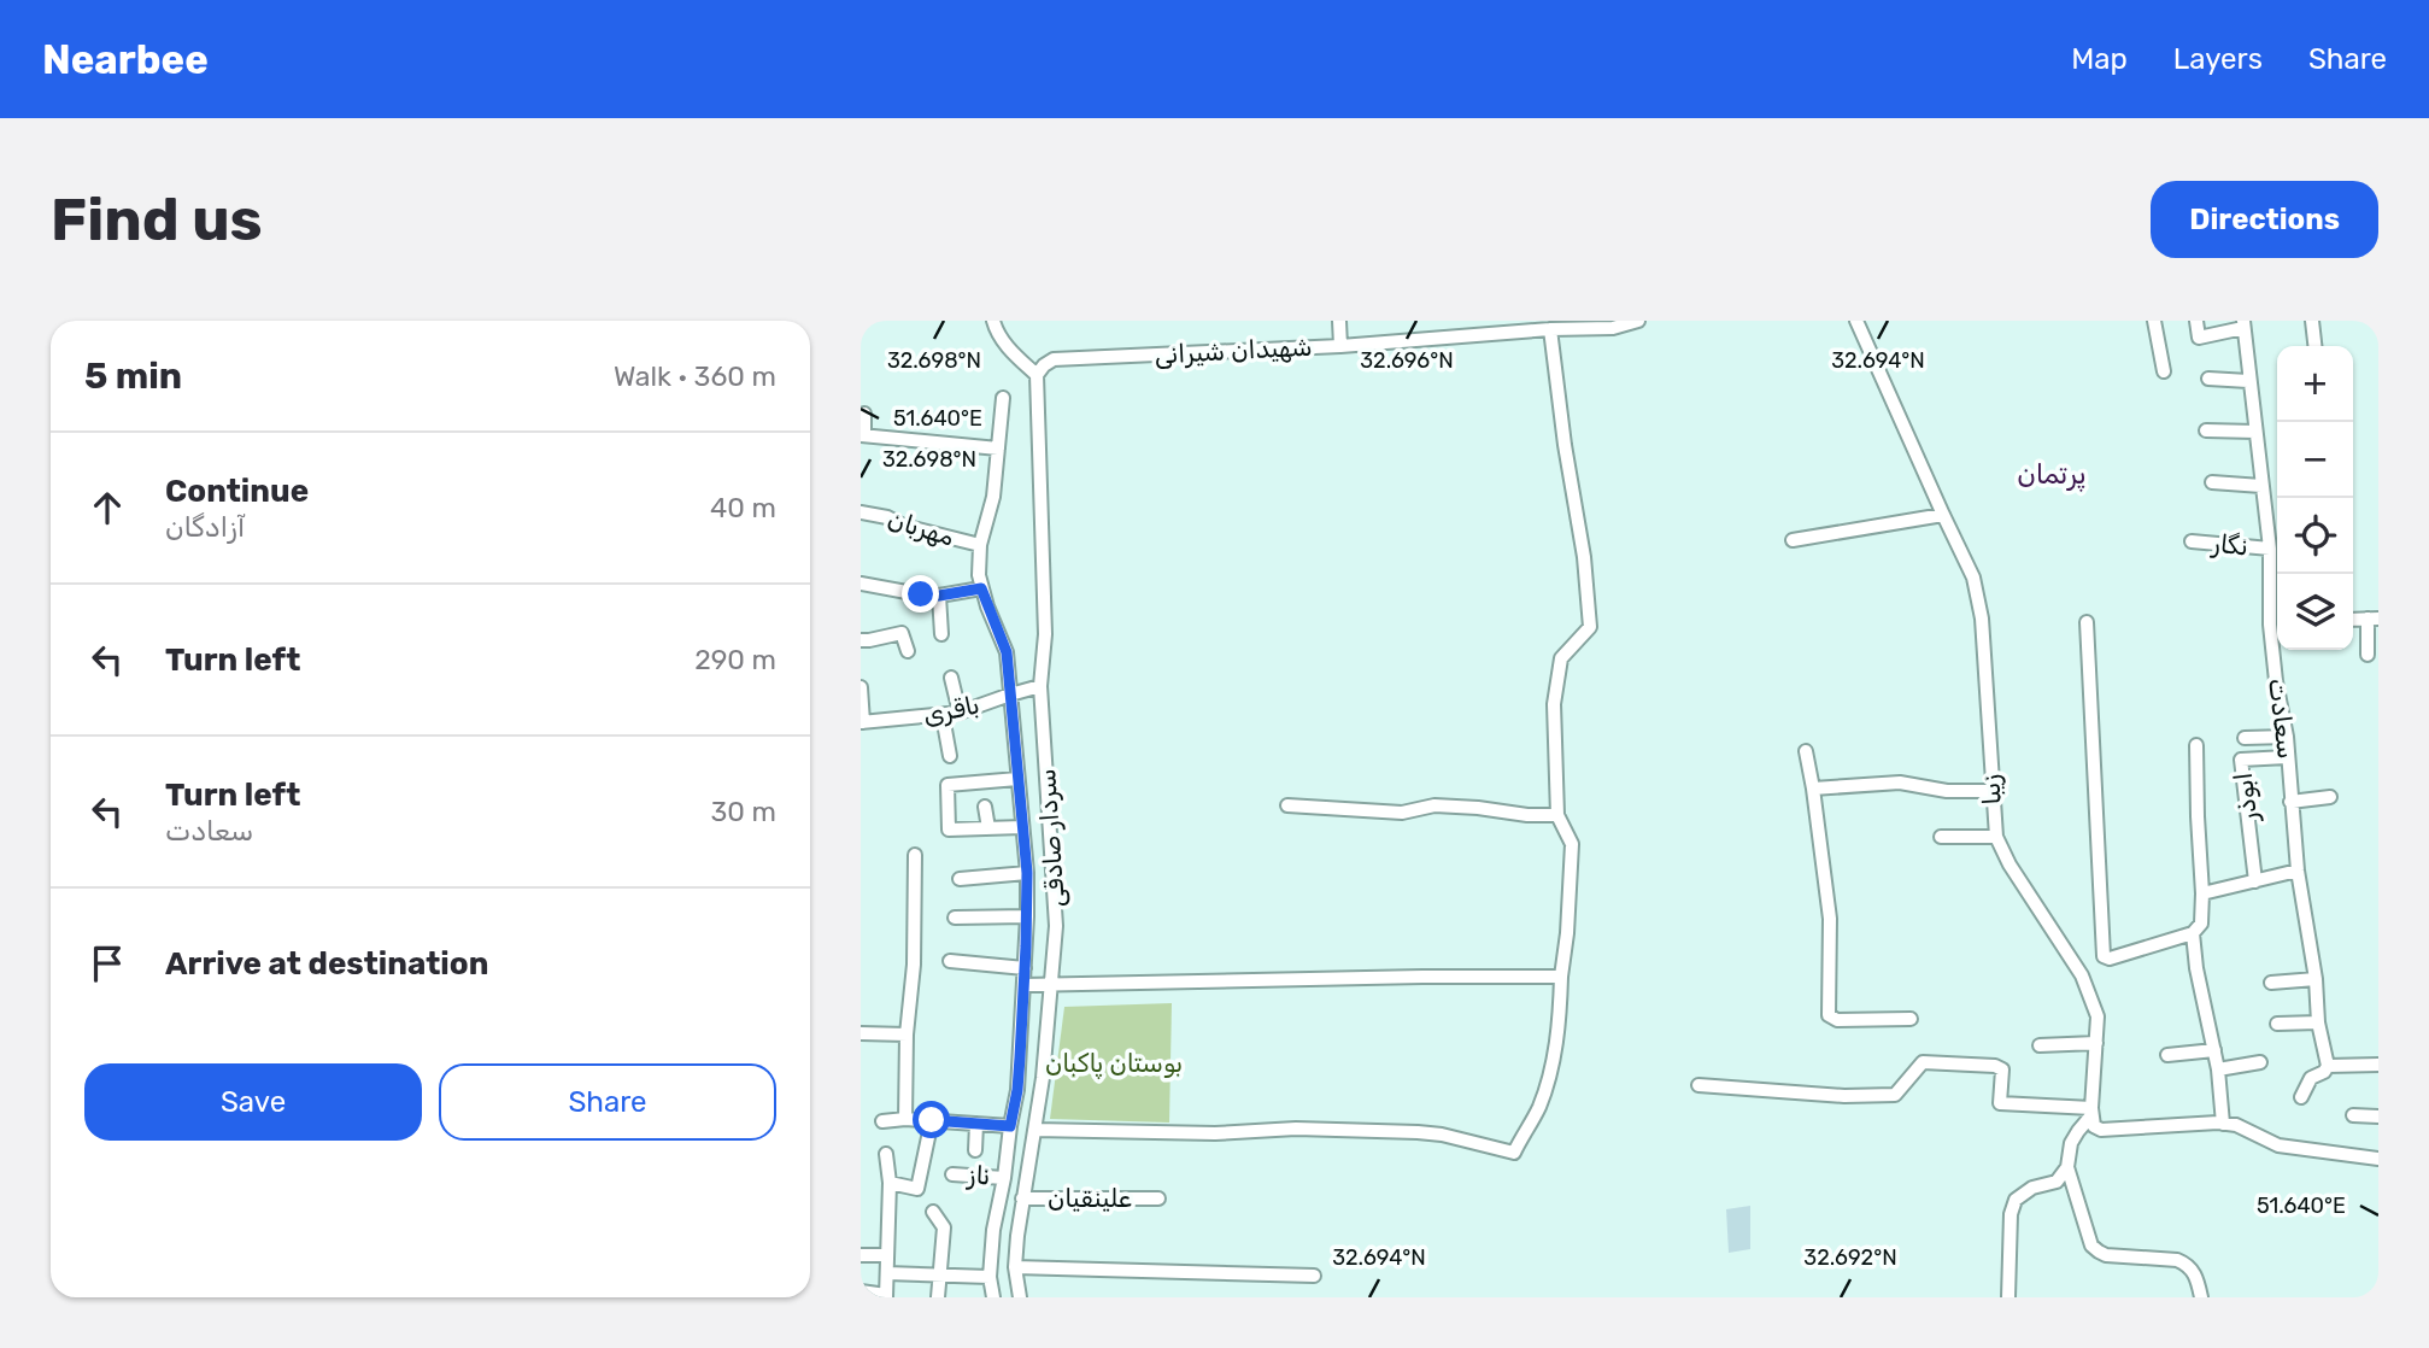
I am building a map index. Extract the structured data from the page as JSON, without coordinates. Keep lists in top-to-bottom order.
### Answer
{
  "streets": {
    "street": [
      "شهیدان شیرانی",
      "مهربان",
      "نگار",
      "باقری",
      "سعادت",
      "زیبا",
      "ابوذر",
      "سردار صادقی",
      "ناز",
      "علینقیان"
    ]
  },
  "crossings": [
    ["شهیدان شیرانی", "سردار صادقی"],
    ["نگار", "سعادت"],
    ["باقری", "سردار صادقی"],
    ["سعادت", "ابوذر"],
    ["سردار صادقی", "علینقیان"]
  ],
  "districts": ["پرتمان"],
  "parks": ["بوستان پاکبان"],
  "page": {
    "header": "Nearbee",
    "nav": ["Map", "Layers", "Share"],
    "buttons": [
      "Directions",
      ["Save", "Share"]
    ],
    "title": "Find us",
    "heading": ["5 min", "Walk · 360 m"],
    "map_buttons": ["+", "−"],
    "list": [
      ["Continue", "آزادگان", "40 m"],
      ["Turn left", "290 m"],
      ["Turn left", "سعادت", "30 m"],
      "Arrive at destination"
    ]
  },
  "coordinates": [
    "32.698°N",
    "32.696°N",
    "32.694°N",
    "51.640°E",
    "32.692°N"
  ]
}
